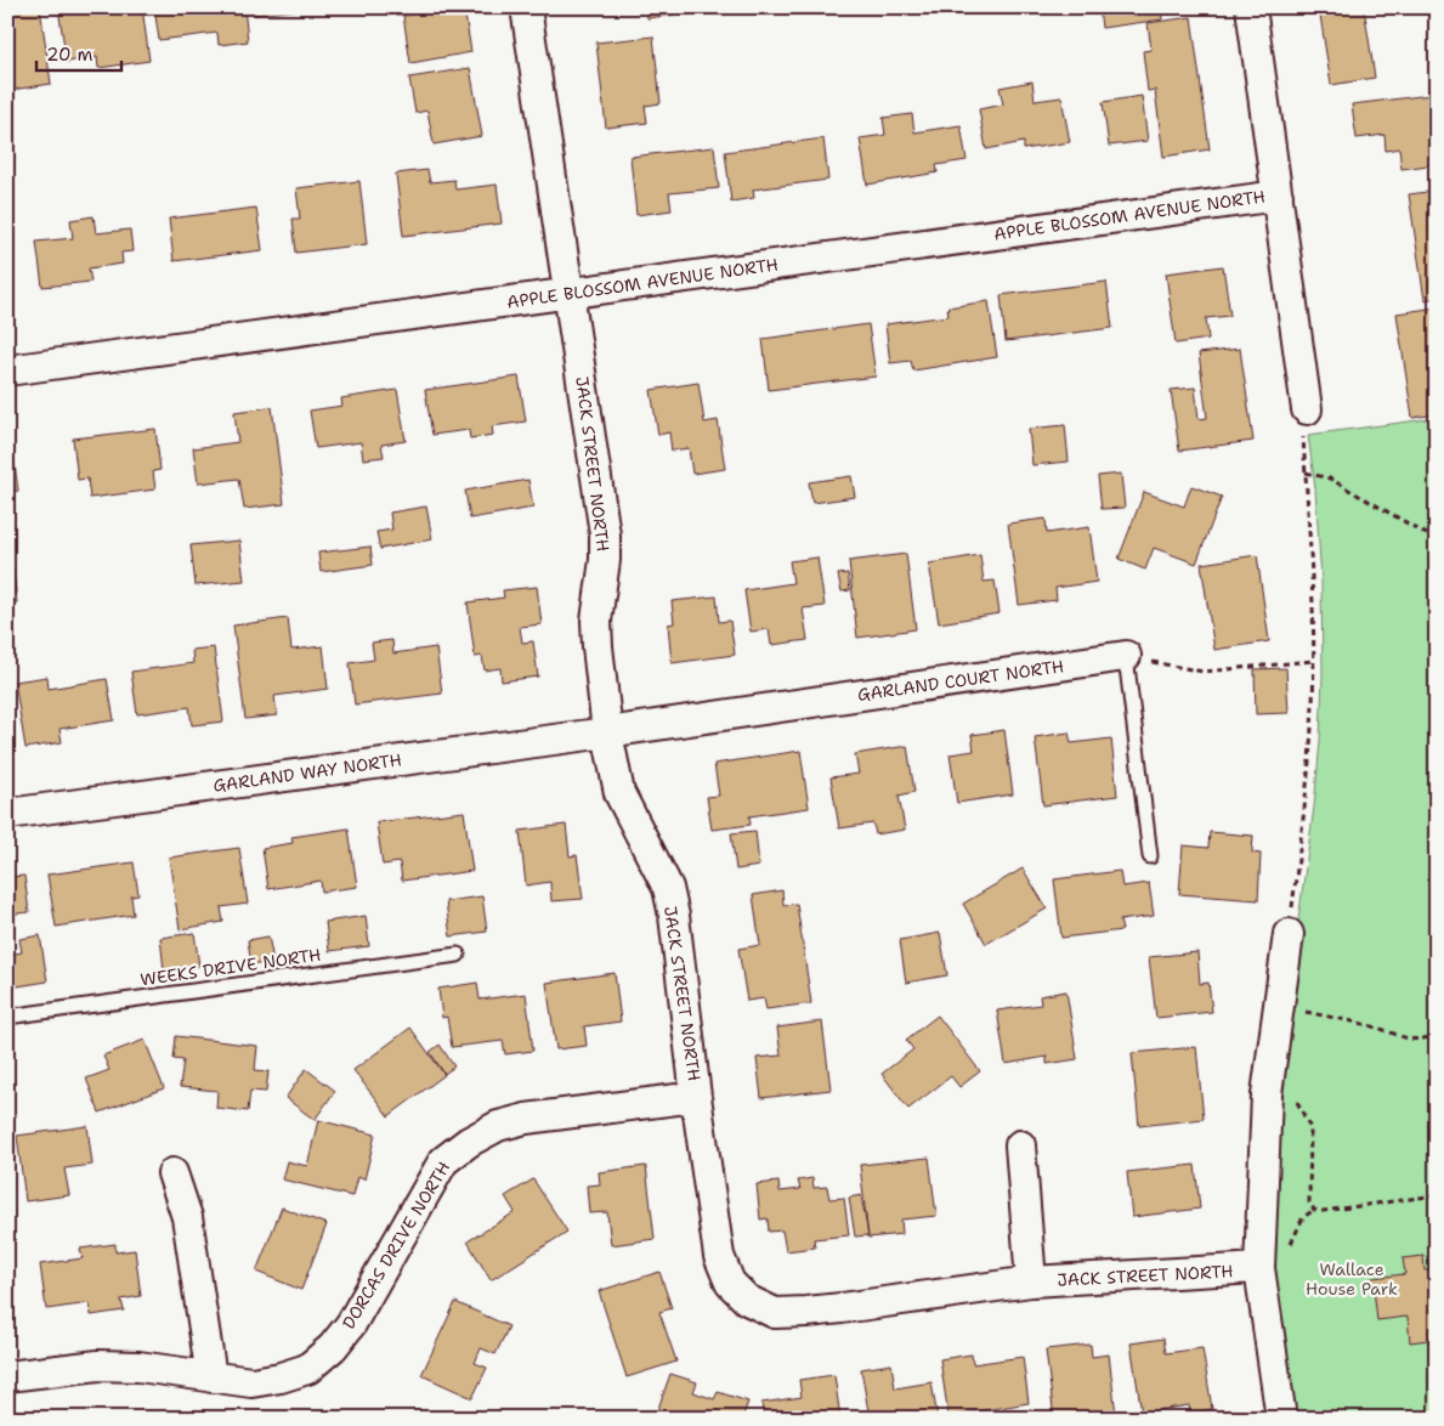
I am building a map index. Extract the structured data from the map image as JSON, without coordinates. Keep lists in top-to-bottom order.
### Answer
{
  "streets": {
    "street": [
      "APPLE BLOSSOM AVENUE NORTH",
      "JACK STREET NORTH",
      "GARLAND COURT NORTH",
      "GARLAND WAY NORTH",
      "DORCAS DRIVE NORTH"
    ],
    "lane": ["WEEKS DRIVE NORTH"]
  },
  "crossings": [
    ["APPLE BLOSSOM AVENUE NORTH", "JACK STREET NORTH"],
    ["JACK STREET NORTH", "GARLAND COURT NORTH"],
    ["JACK STREET NORTH", "GARLAND WAY NORTH"],
    ["JACK STREET NORTH", "DORCAS DRIVE NORTH"],
    ["GARLAND COURT NORTH", "GARLAND WAY NORTH"]
  ],
  "parks": ["Wallace House Park"],
  "scale_bar": "20 m"
}
